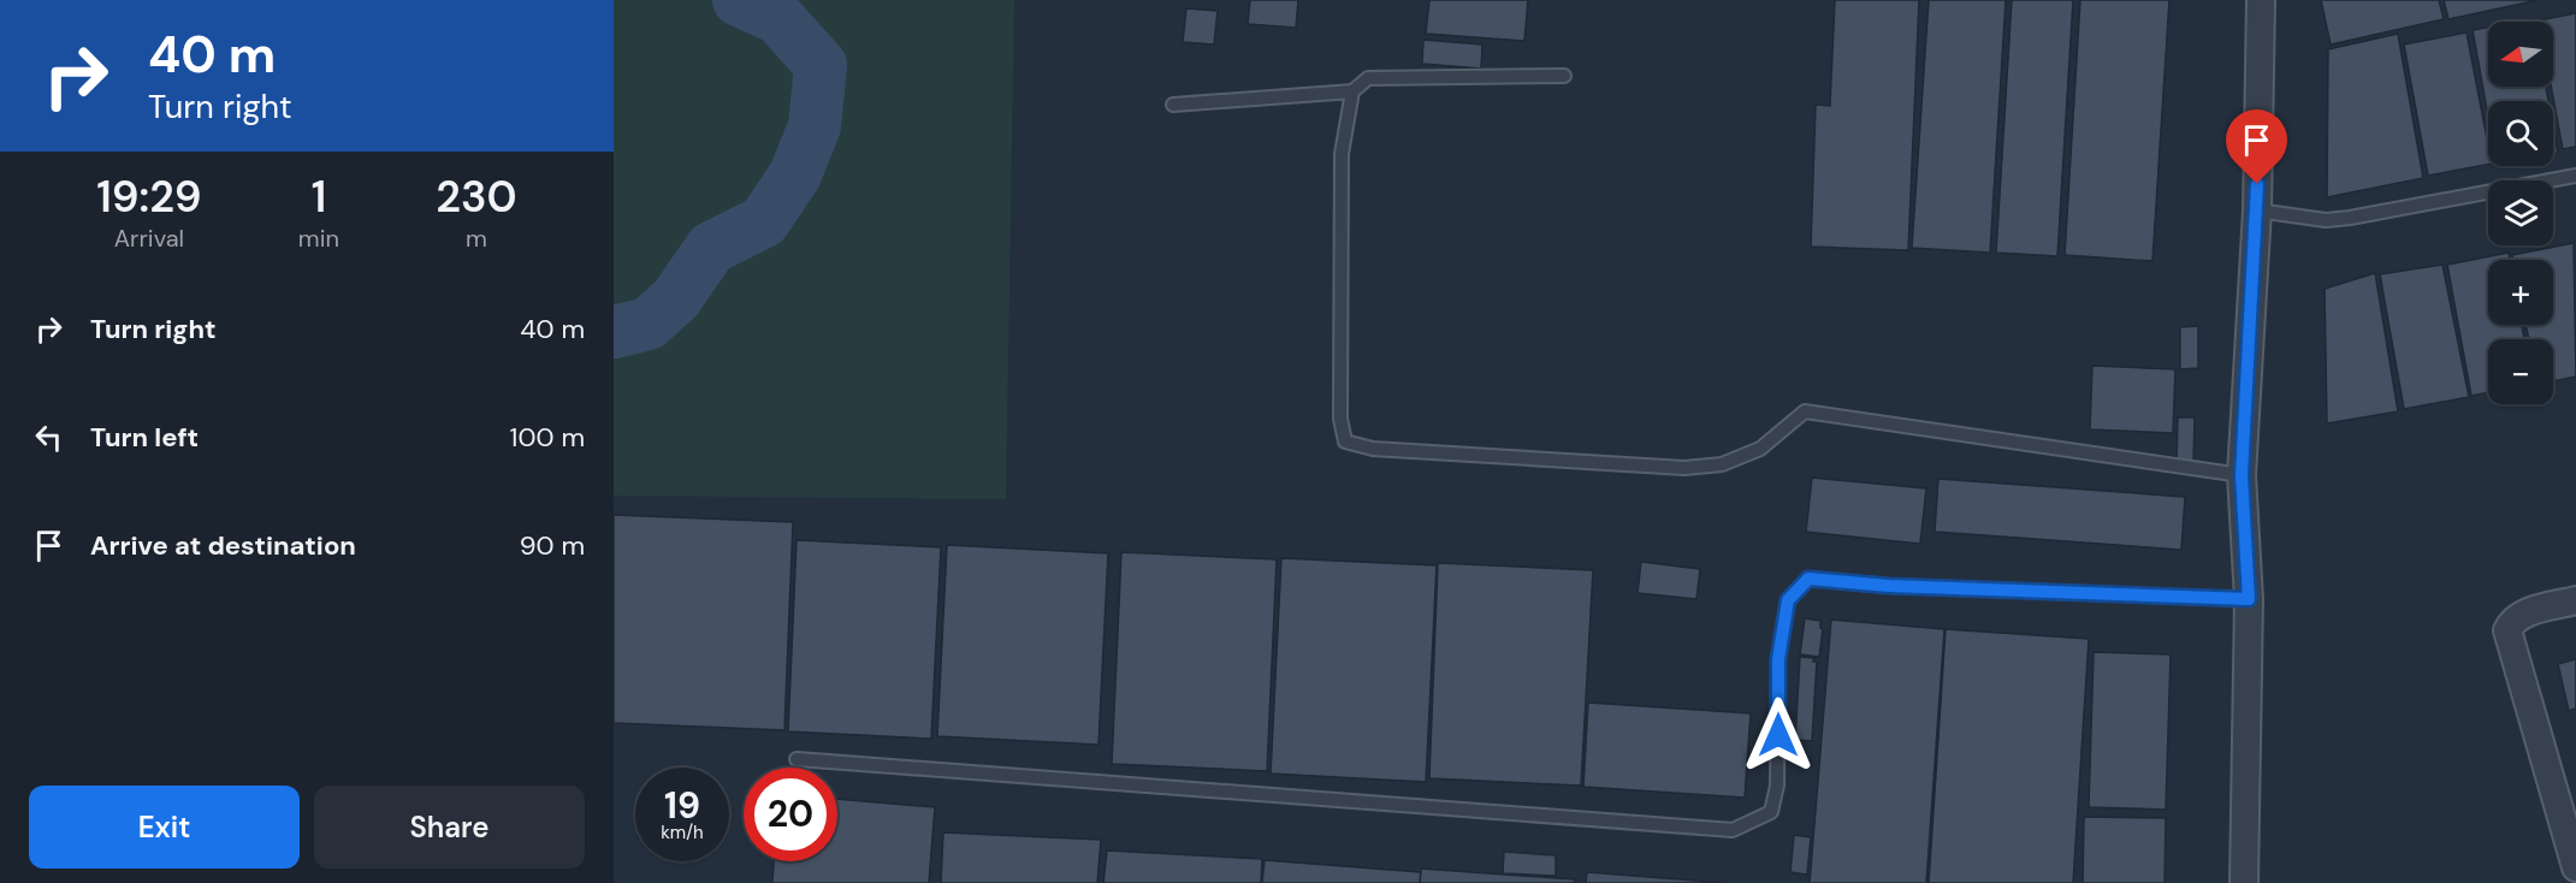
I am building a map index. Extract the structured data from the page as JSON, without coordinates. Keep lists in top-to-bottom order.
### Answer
{
  "north": "left",
  "page": {
    "turn": ["40 m", "Turn right"],
    "map_buttons": ["+", "−"],
    "eta": [
      "19:29",
      "Arrival",
      "1",
      "min",
      "230",
      "m"
    ],
    "list": [
      {
        "name": "Turn right",
        "value": "40 m"
      },
      {
        "name": "Turn left",
        "value": "100 m"
      },
      {
        "name": "Arrive at destination",
        "value": "90 m"
      }
    ],
    "speed": "19 km/h",
    "limit": "20",
    "buttons": ["Exit", "Share"]
  }
}
